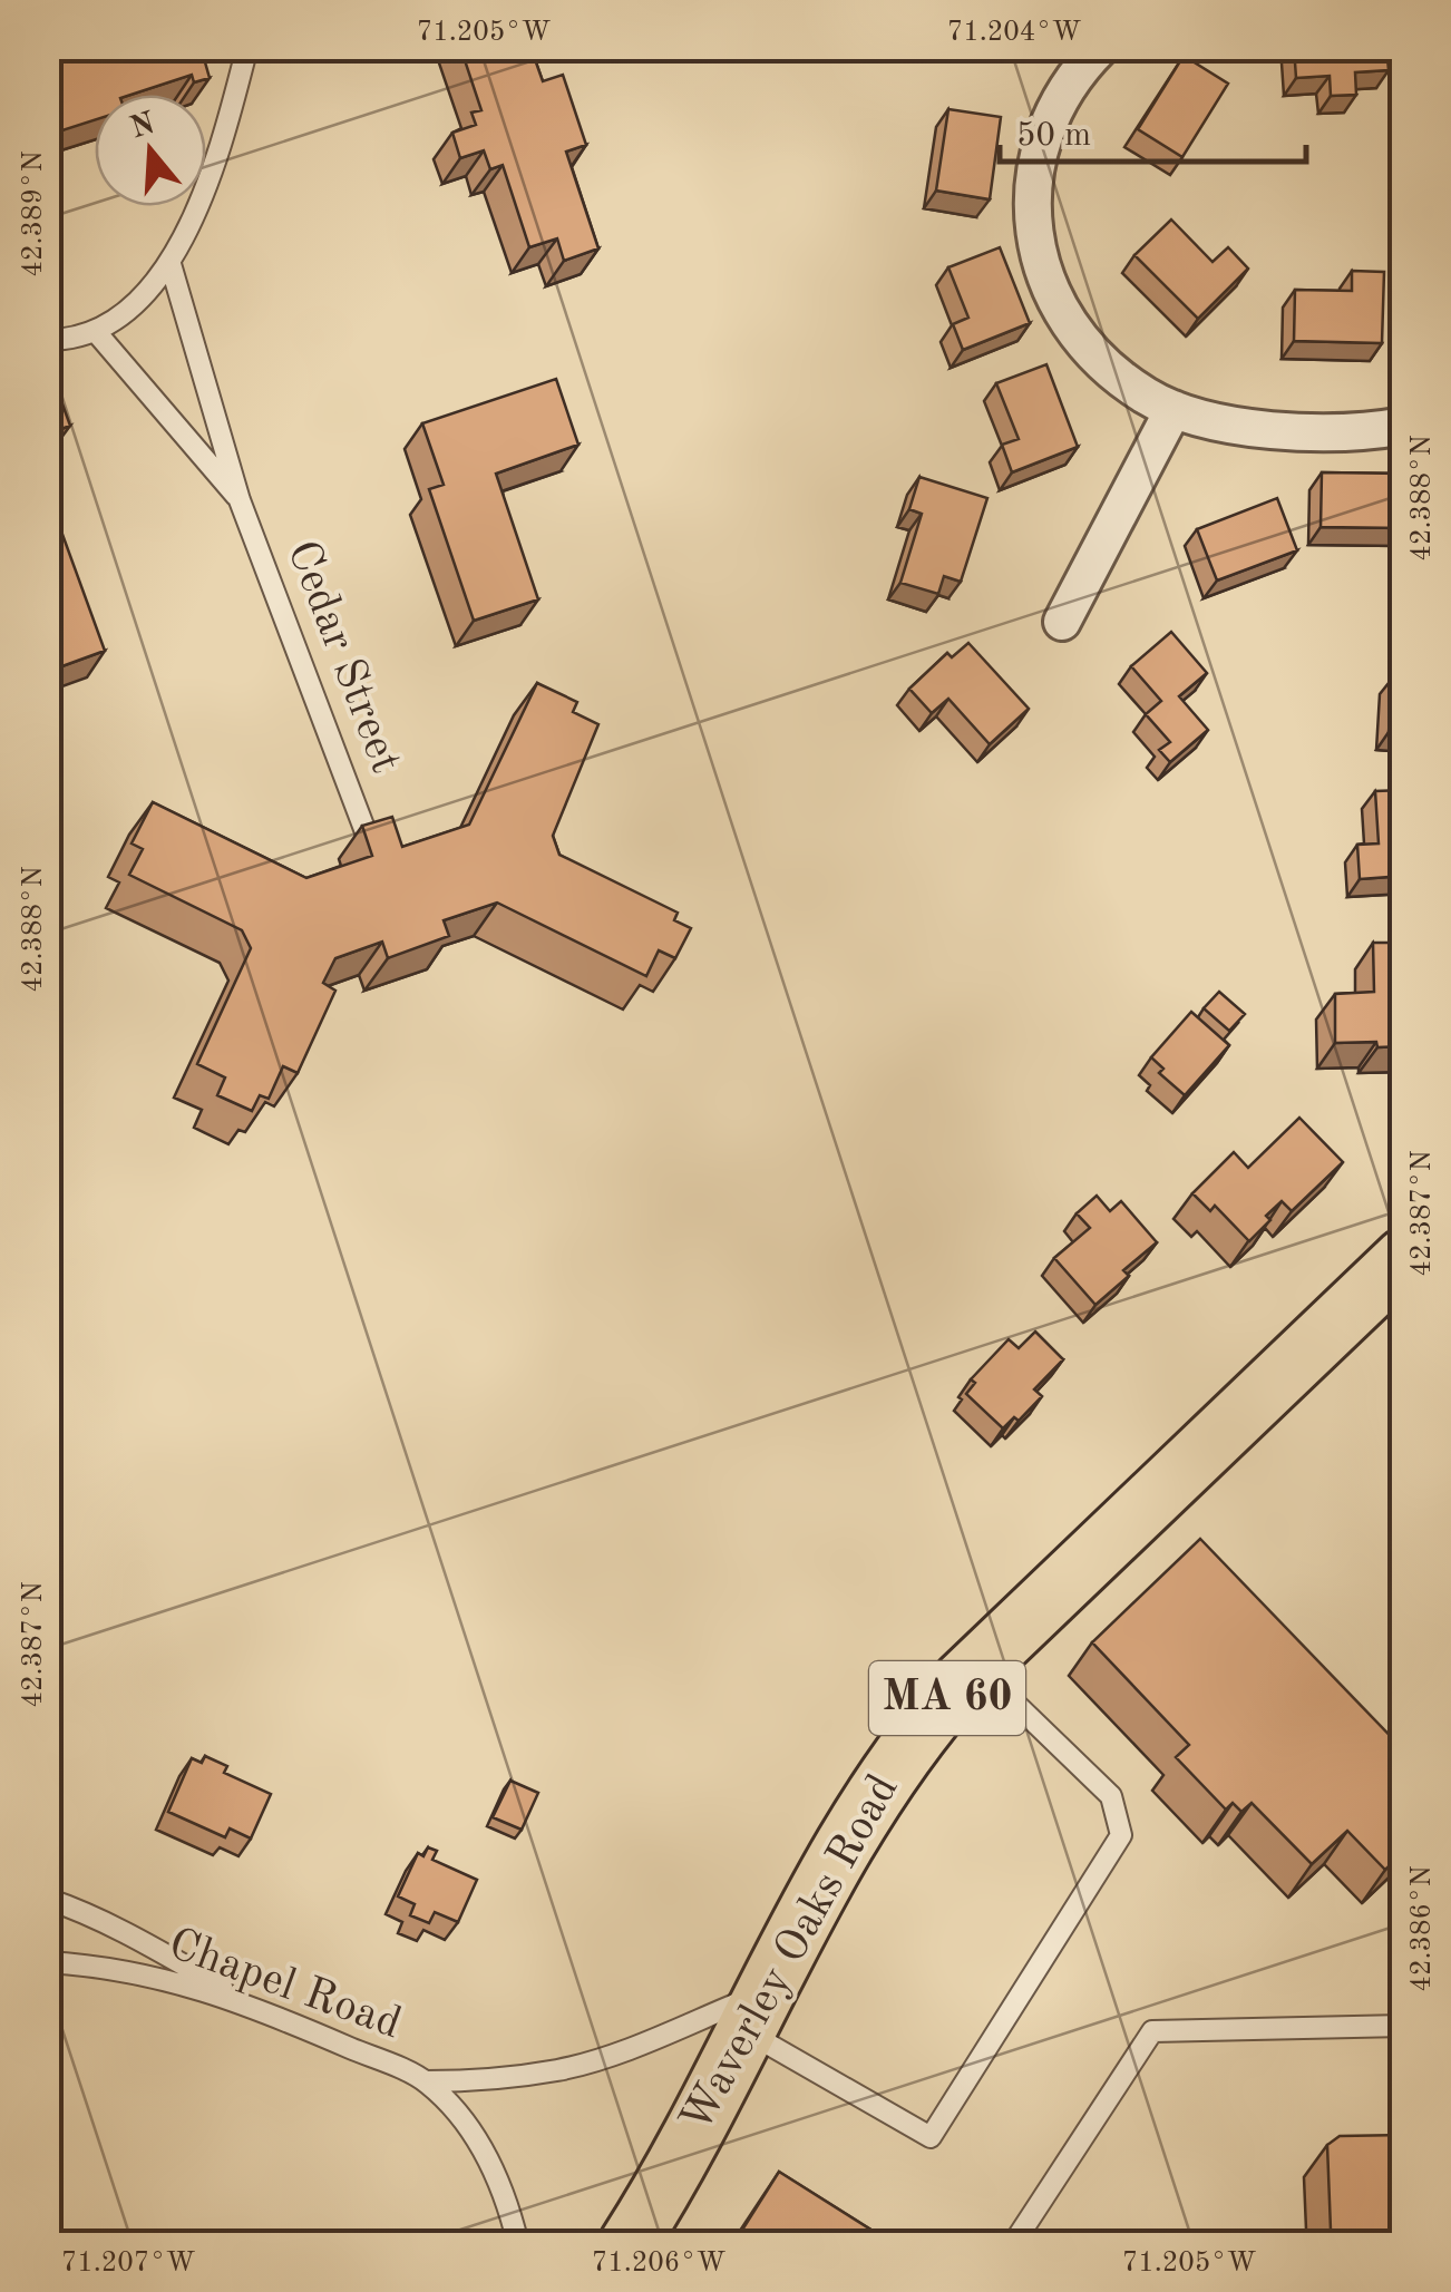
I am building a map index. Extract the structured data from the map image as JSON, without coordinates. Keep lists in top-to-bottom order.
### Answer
{
  "streets": {
    "main road": ["MA 60", "Waverley Oaks Road"],
    "lane": ["Cedar Street", "Chapel Road"]
  },
  "crossings": [
    ["Waverley Oaks Road", "Chapel Road"]
  ],
  "scale_bar": "50 m",
  "north": "top",
  "coordinates": [
    "71.205°W",
    "71.204°W",
    "42.389°N",
    "42.388°N",
    "42.387°N",
    "42.386°N",
    "71.207°W",
    "71.206°W"
  ]
}
